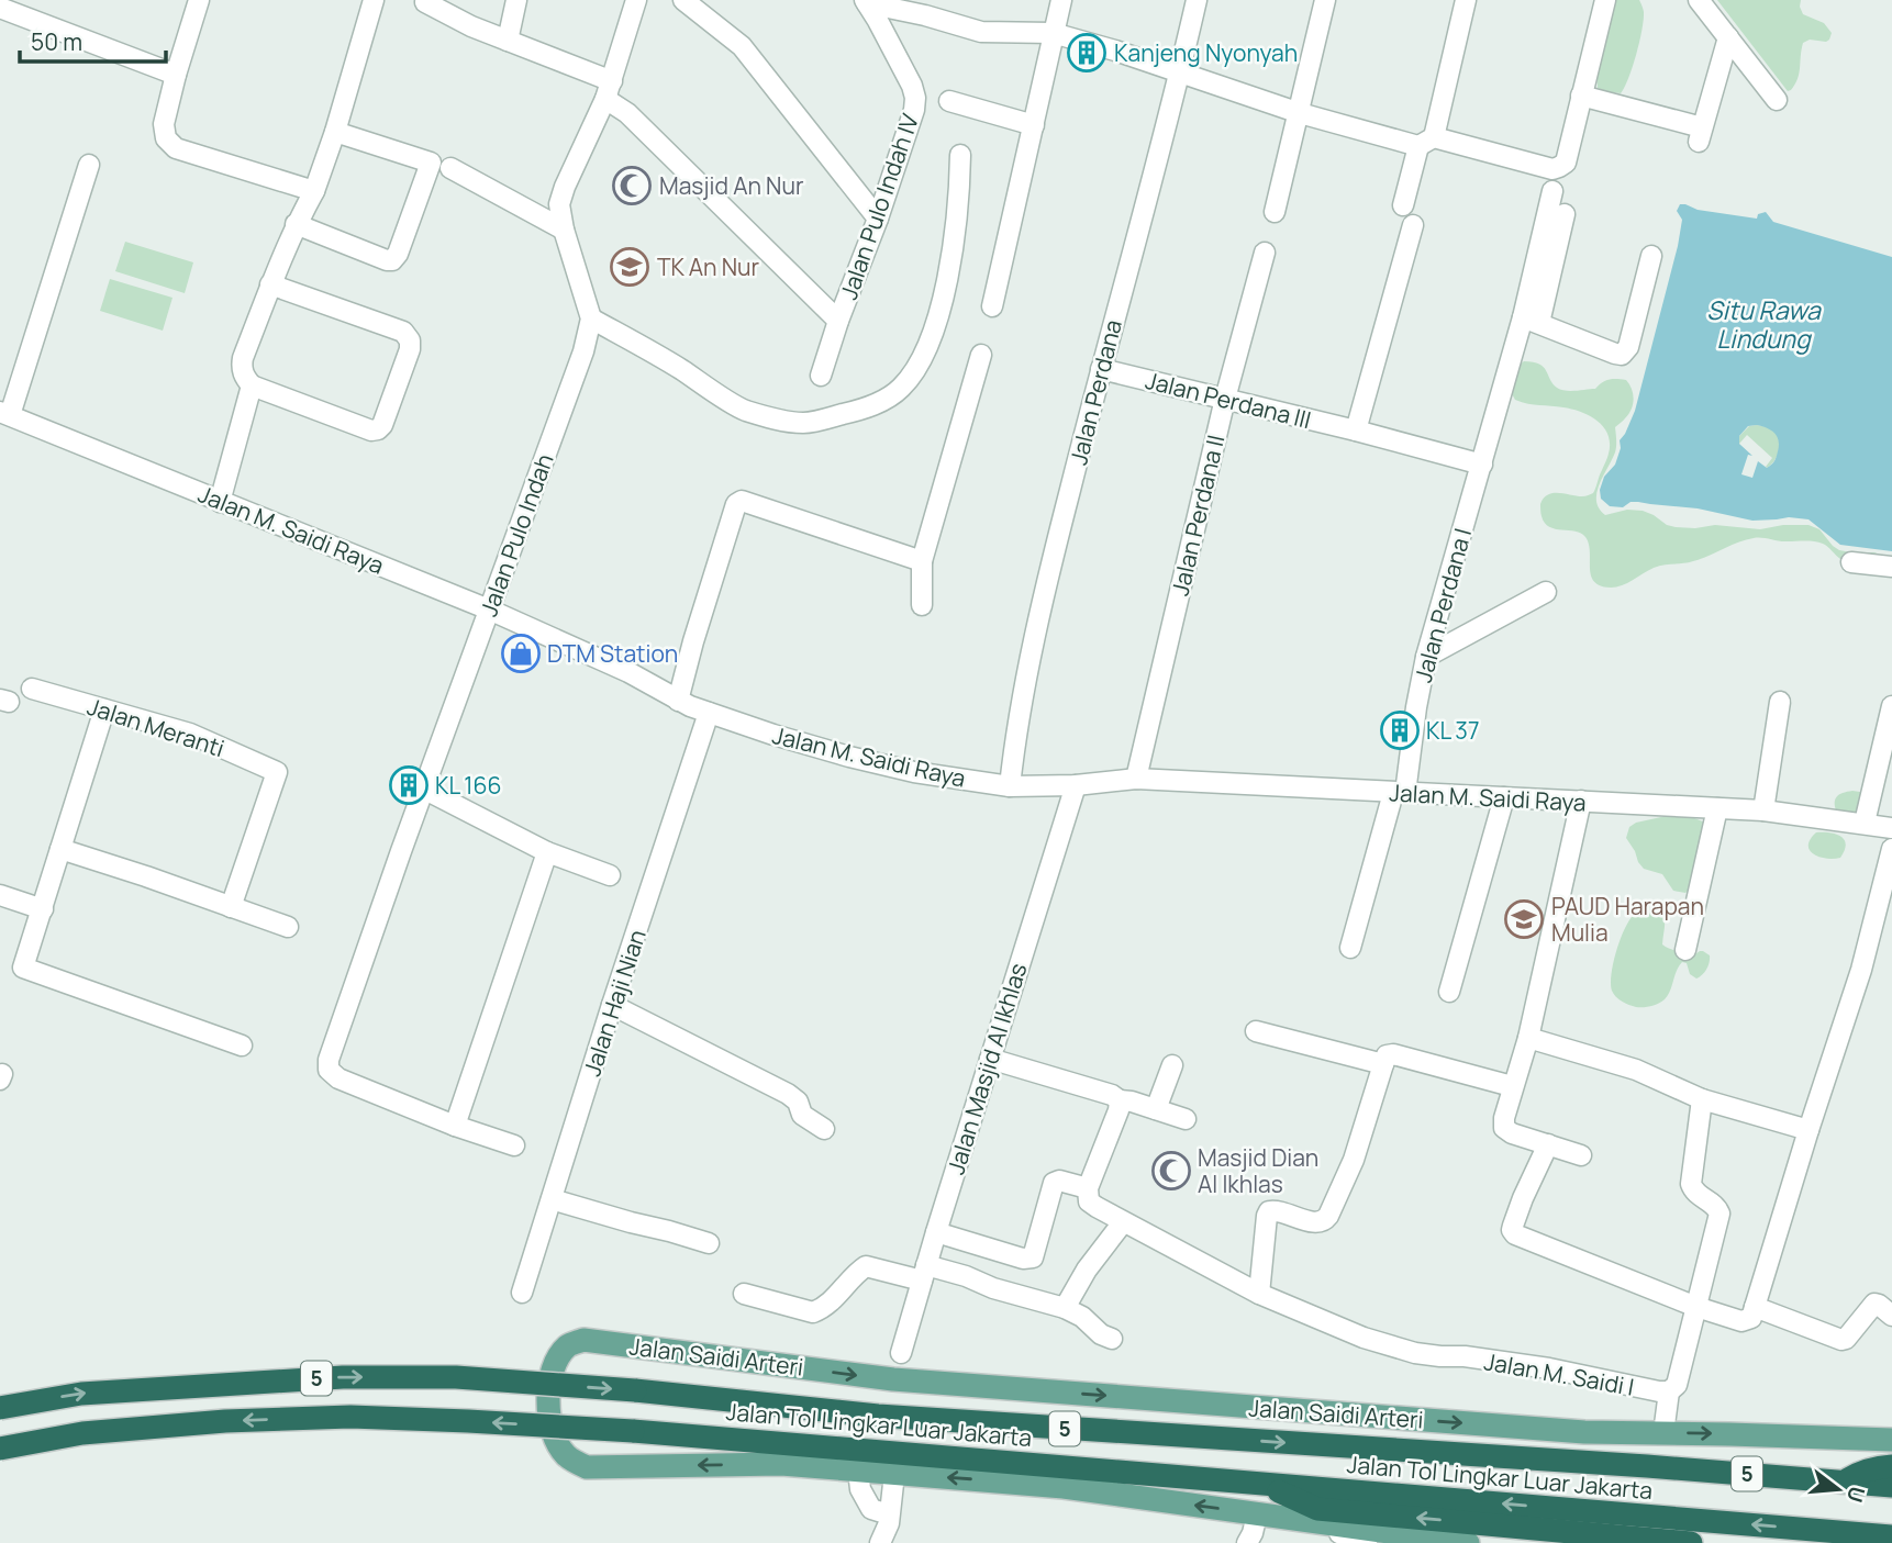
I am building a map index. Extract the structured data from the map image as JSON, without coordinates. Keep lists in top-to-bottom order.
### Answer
{
  "streets": {
    "highway": ["5", "Jalan Tol Lingkar Luar Jakarta"],
    "main road": ["Jalan Saidi Arteri"],
    "street": [
      "Jalan Pulo Indah IV",
      "Jalan Perdana",
      "Jalan Perdana III",
      "Jalan Perdana II",
      "Jalan M. Saidi Raya",
      "Jalan Pulo Indah",
      "Jalan Perdana I",
      "Jalan Meranti",
      "Jalan Haji Nian",
      "Jalan Masjid Al Ikhlas",
      "Jalan M. Saidi I"
    ]
  },
  "crossings": [
    ["Jalan Perdana", "Jalan Perdana III"],
    ["Jalan Perdana", "Jalan M. Saidi Raya"],
    ["Jalan Perdana III", "Jalan Perdana II"],
    ["Jalan Perdana III", "Jalan Perdana I"],
    ["Jalan Perdana II", "Jalan M. Saidi Raya"],
    ["Jalan M. Saidi Raya", "Jalan Pulo Indah"],
    ["Jalan M. Saidi Raya", "Jalan Perdana I"],
    ["Jalan M. Saidi Raya", "Jalan Haji Nian"],
    ["Jalan M. Saidi Raya", "Jalan Masjid Al Ikhlas"]
  ],
  "water": ["Situ Rawa Lindung"],
  "places": {
    "building": ["Kanjeng Nyonyah", "KL 37", "KL 166"],
    "mosque": ["Masjid An Nur", "Masjid Dian Al Ikhlas"],
    "school or university": ["TK An Nur", "PAUD Harapan Mulia"],
    "shop": ["DTM Station"]
  },
  "scale_bar": "50 m",
  "north": "right"
}
